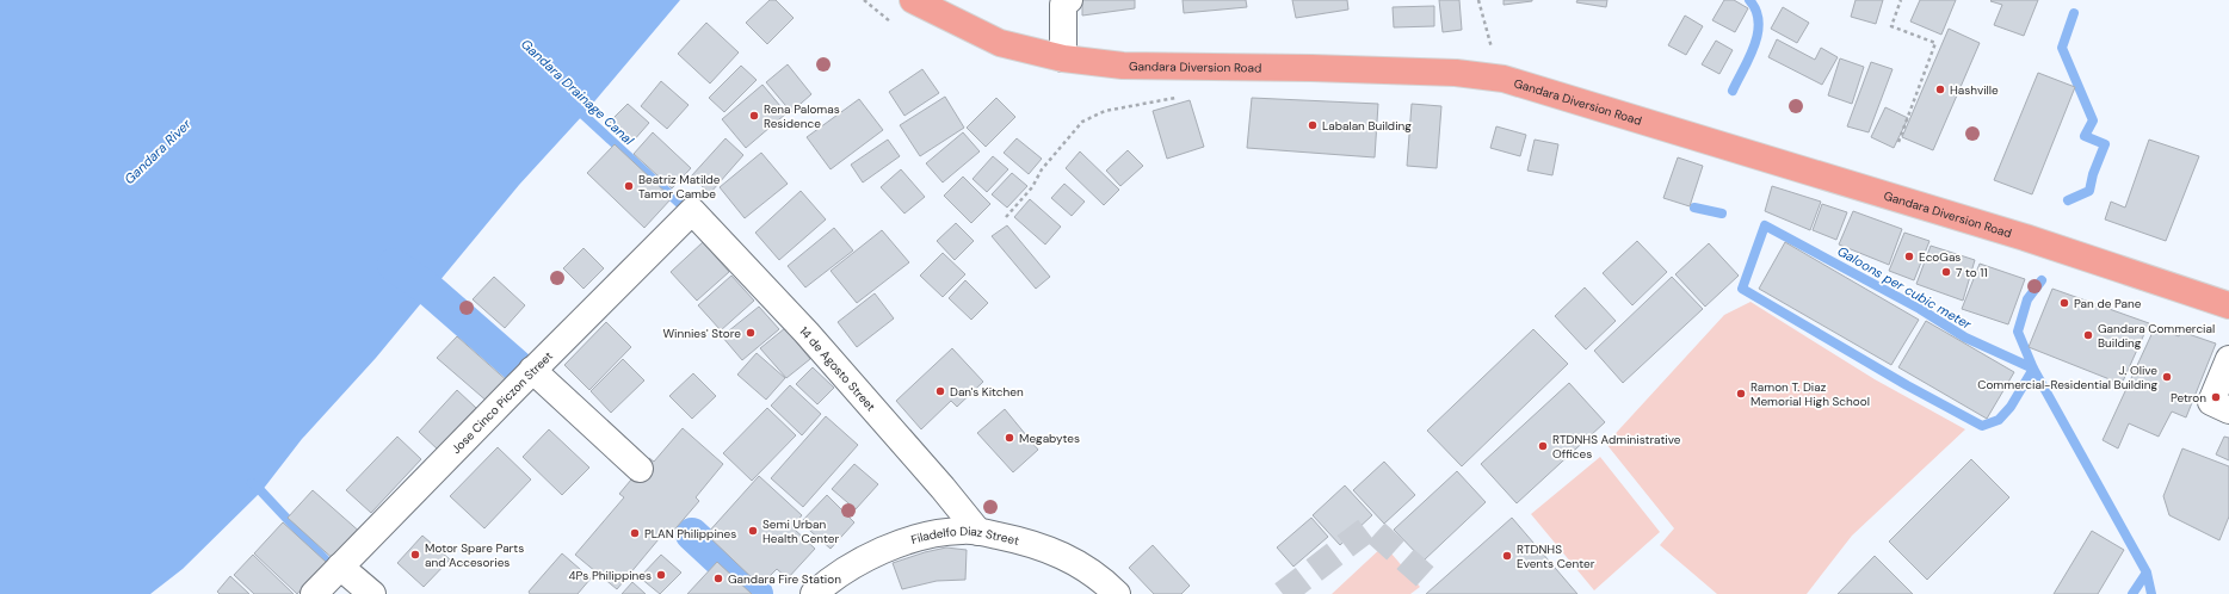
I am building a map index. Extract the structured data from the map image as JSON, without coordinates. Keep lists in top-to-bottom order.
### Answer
{
  "streets": {
    "highway": ["Gandara Diversion Road"],
    "street": ["14 de Agosto Street", "Jose Cinco Piczon Street", "Filadelfo Diaz Street"]
  },
  "crossings": [
    ["14 de Agosto Street", "Jose Cinco Piczon Street"],
    ["14 de Agosto Street", "Filadelfo Diaz Street"]
  ],
  "water": ["Gandara Drainage Canal", "Gandara River", "Galoons per cubic meter"],
  "places": [
    "Hashville",
    "Rena Palomas Residence",
    "Labalan Building",
    "Beatriz Matilde Tamor Cambe",
    "EcoGas",
    "7 to 11",
    "Pan de Pane",
    "Winnies' Store",
    "Gandara Commercial Building",
    "J. Olive Commercial-Residential Building",
    "Dan's Kitchen",
    "Ramon T. Diaz Memorial High School",
    "Petron",
    "Megabytes",
    "RTDNHS Administrative Offices",
    "Semi Urban Health Center",
    "PLAN Philippines",
    "Motor Spare Parts and Accesories",
    "RTDNHS Events Center",
    "4Ps Philippines",
    "Gandara Fire Station"
  ]
}
